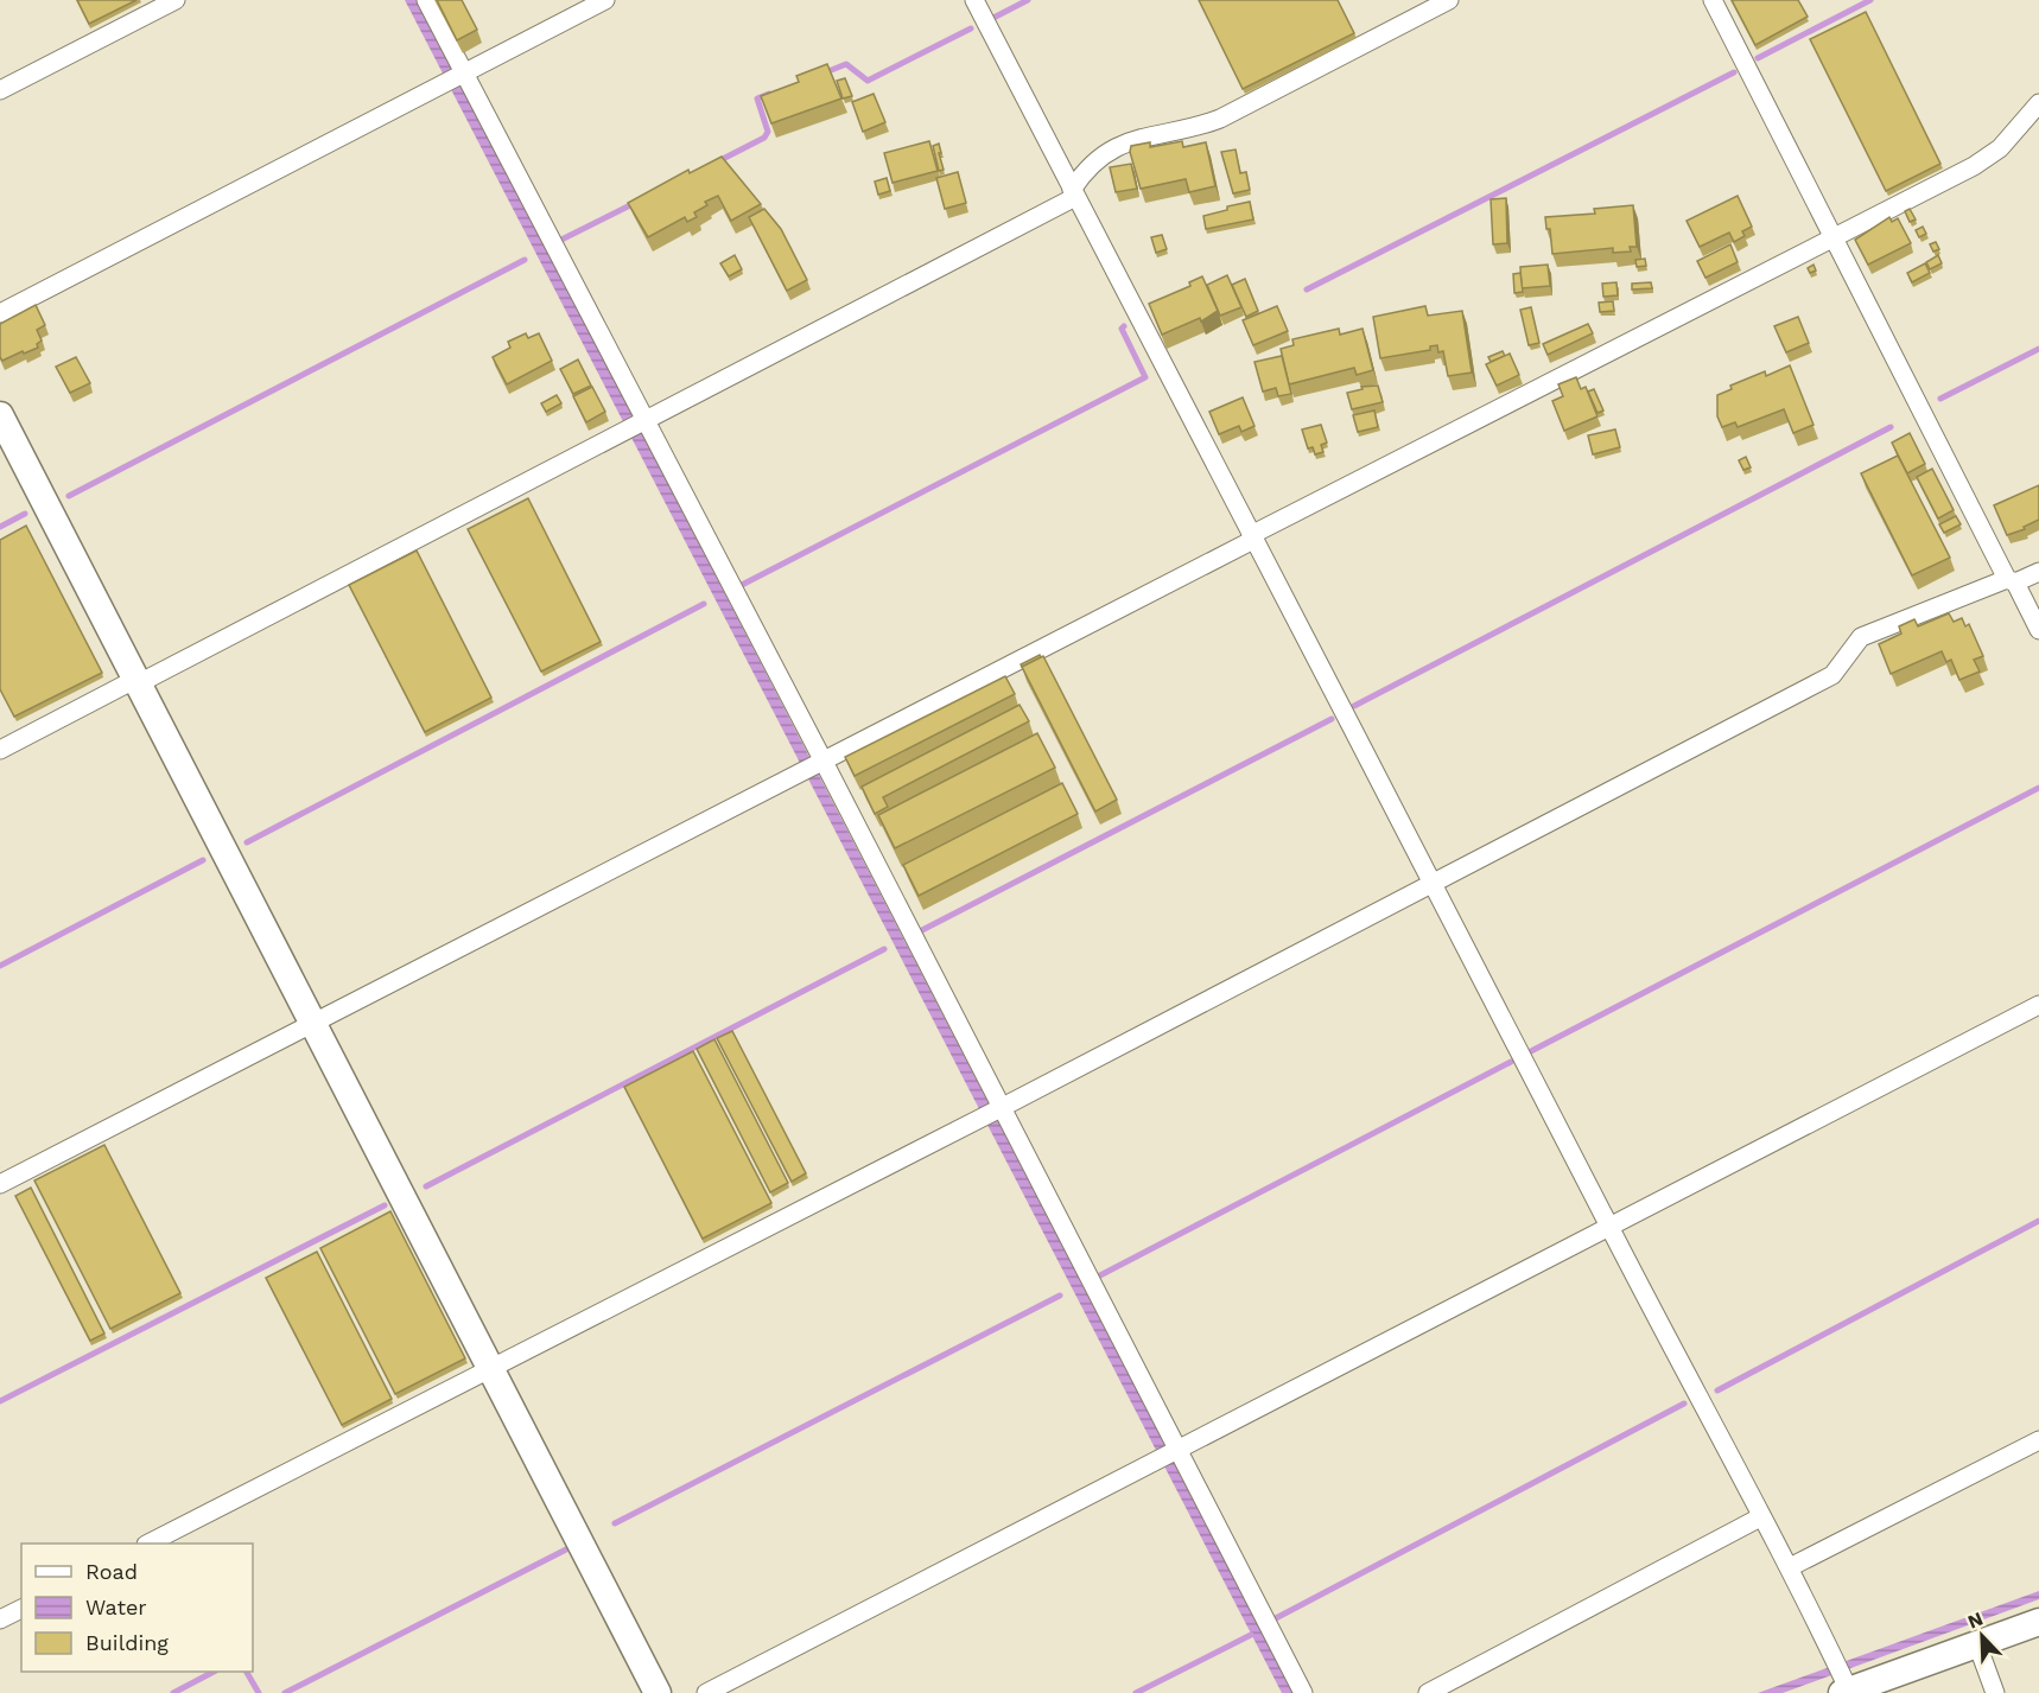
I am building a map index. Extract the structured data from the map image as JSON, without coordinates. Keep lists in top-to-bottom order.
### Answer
{
  "legend": ["Road", "Water", "Building"],
  "north": "top left"
}
